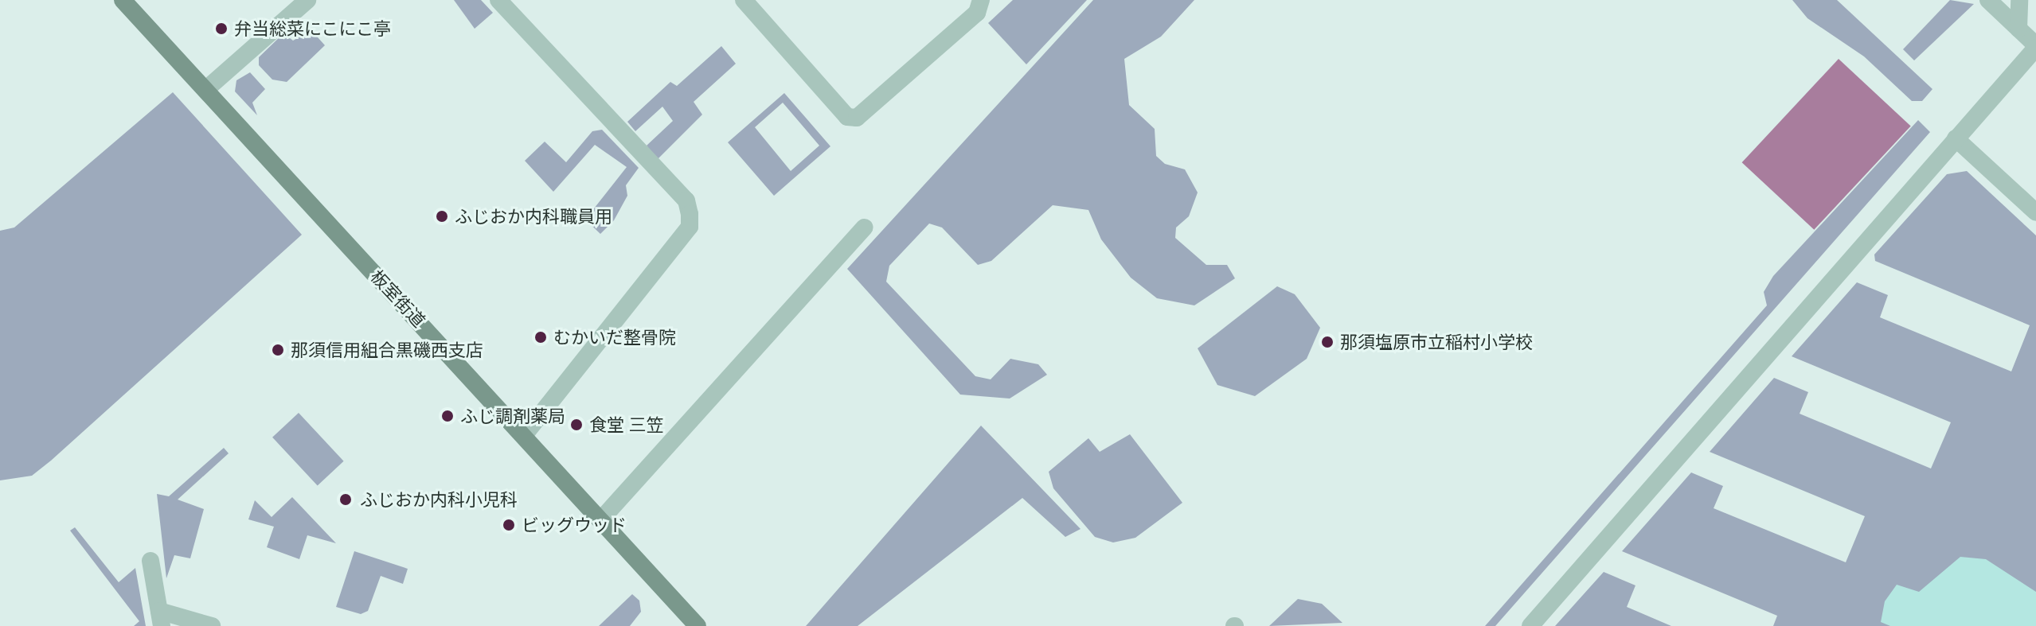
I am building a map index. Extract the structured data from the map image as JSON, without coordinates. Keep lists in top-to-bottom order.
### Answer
{
  "streets": {
    "main road": ["板室街道"]
  },
  "places": [
    "弁当総菜にこにこ亭",
    "ふじおか内科職員用",
    "むかいだ整骨院",
    "那須塩原市立稲村小学校",
    "那須信用組合黒磯西支店",
    "ふじ調剤薬局",
    "食堂 三笠",
    "ふじおか内科小児科",
    "ビッグウッド"
  ]
}
